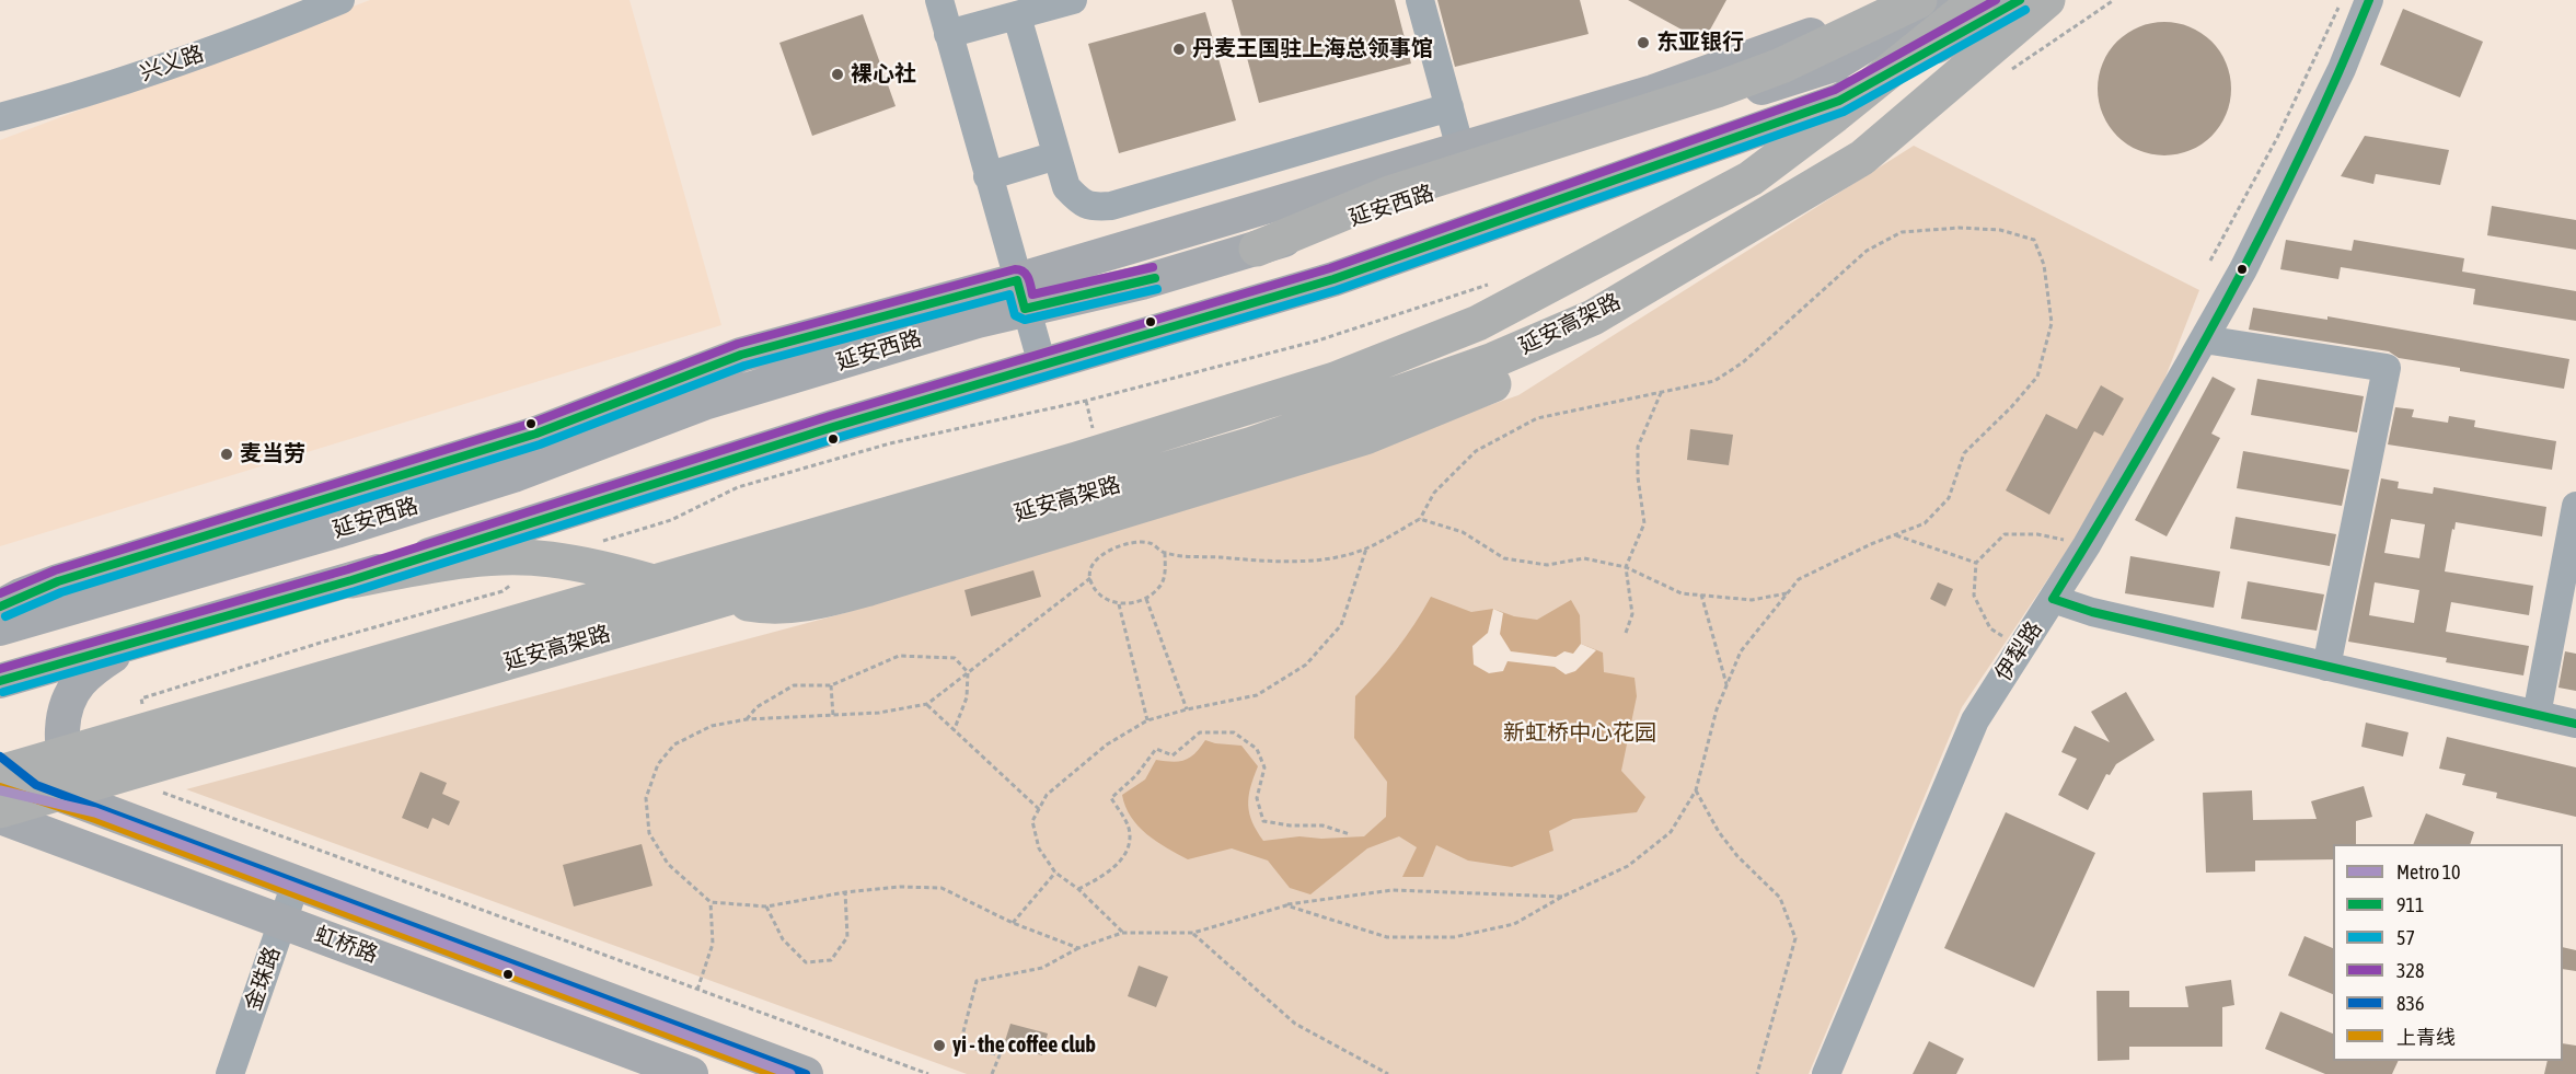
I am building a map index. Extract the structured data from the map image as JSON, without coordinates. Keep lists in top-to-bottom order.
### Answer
{
  "streets": {
    "highway": ["延安高架路"],
    "main road": ["延安西路", "虹桥路"],
    "street": ["兴义路", "伊犁路", "金珠路"]
  },
  "crossings": [
    ["延安高架路", "虹桥路"],
    ["虹桥路", "金珠路"]
  ],
  "parks": ["新虹桥中心花园"],
  "places": [
    "东亚银行",
    "丹麦王国驻上海总领事馆",
    "裸心社",
    "麦当劳",
    "yi - the coffee club"
  ],
  "lines": [
    "transit line 911",
    "transit line 328",
    "transit line 57",
    "transit line 836",
    "transit line 上青线",
    "metro line 10"
  ],
  "legend": [
    "Metro 10",
    "911",
    "57",
    "328",
    "836",
    "上青线"
  ]
}
